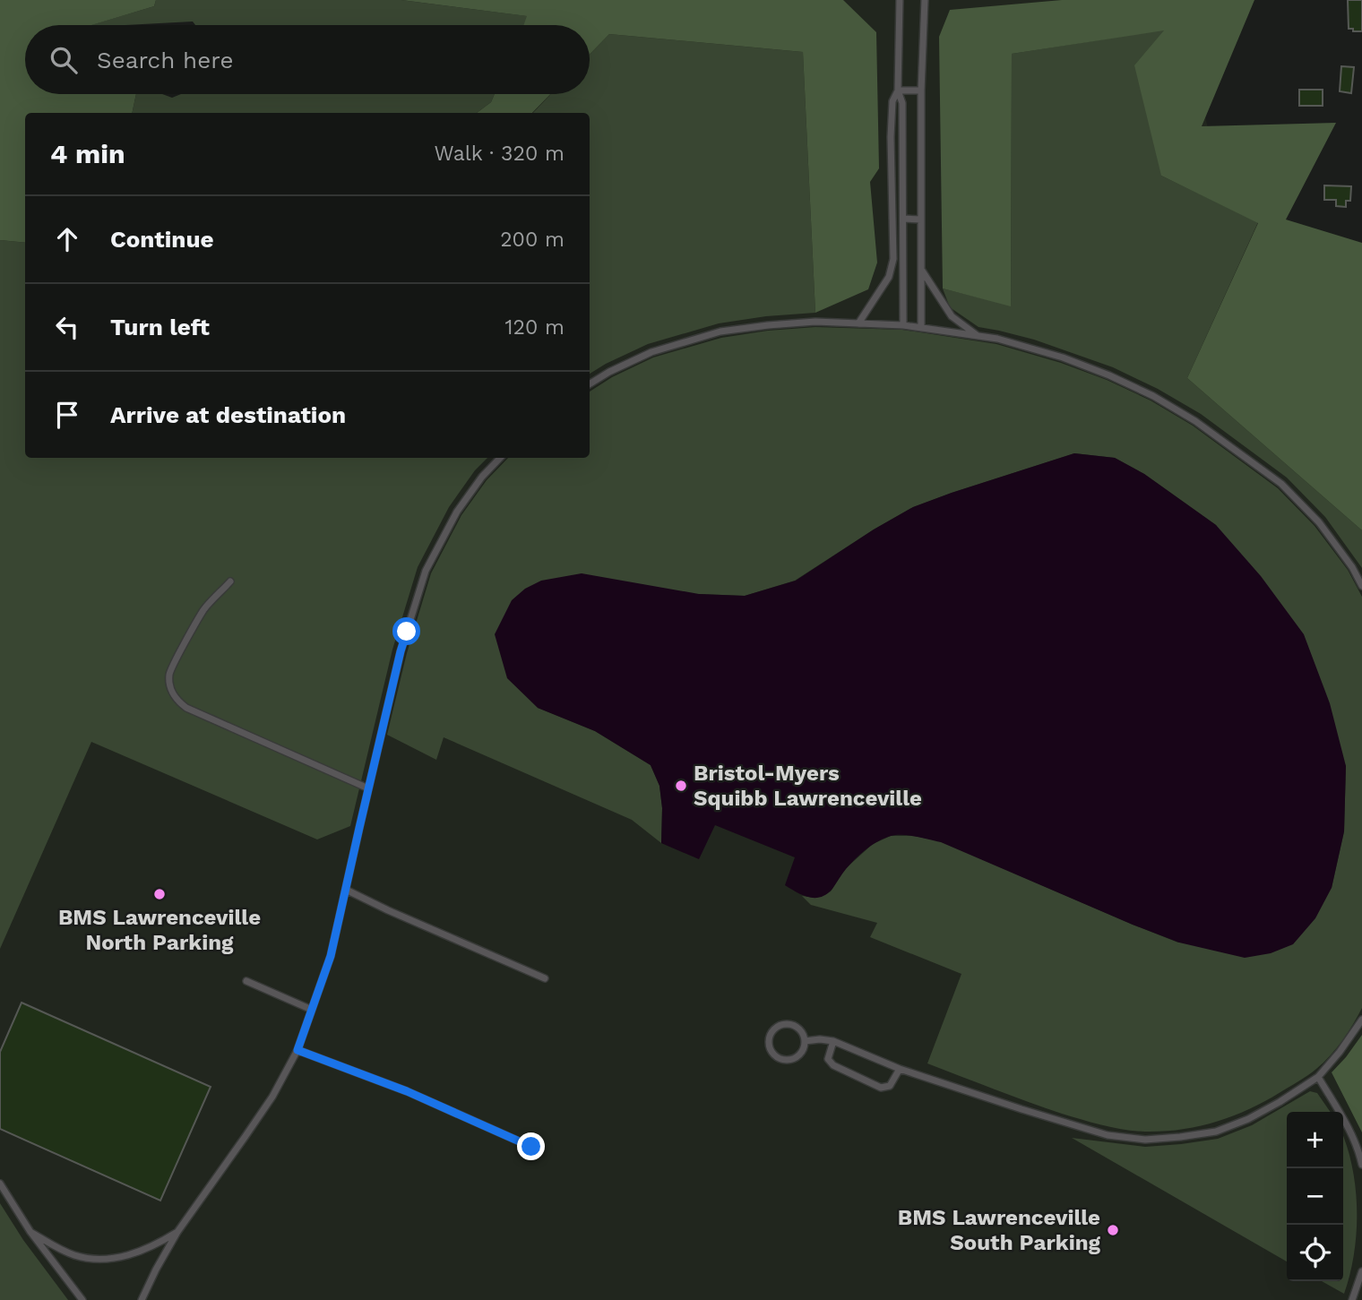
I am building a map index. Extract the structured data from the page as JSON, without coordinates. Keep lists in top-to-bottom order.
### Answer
{
  "places": ["Bristol-Myers Squibb Lawrenceville", "BMS Lawrenceville North Parking", "BMS Lawrenceville South Parking"],
  "page": {
    "search": "Search here",
    "heading": ["4 min", "Walk · 320 m"],
    "list": [
      ["Continue", "200 m"],
      ["Turn left", "120 m"],
      "Arrive at destination"
    ],
    "map_buttons": ["+", "−"]
  }
}
